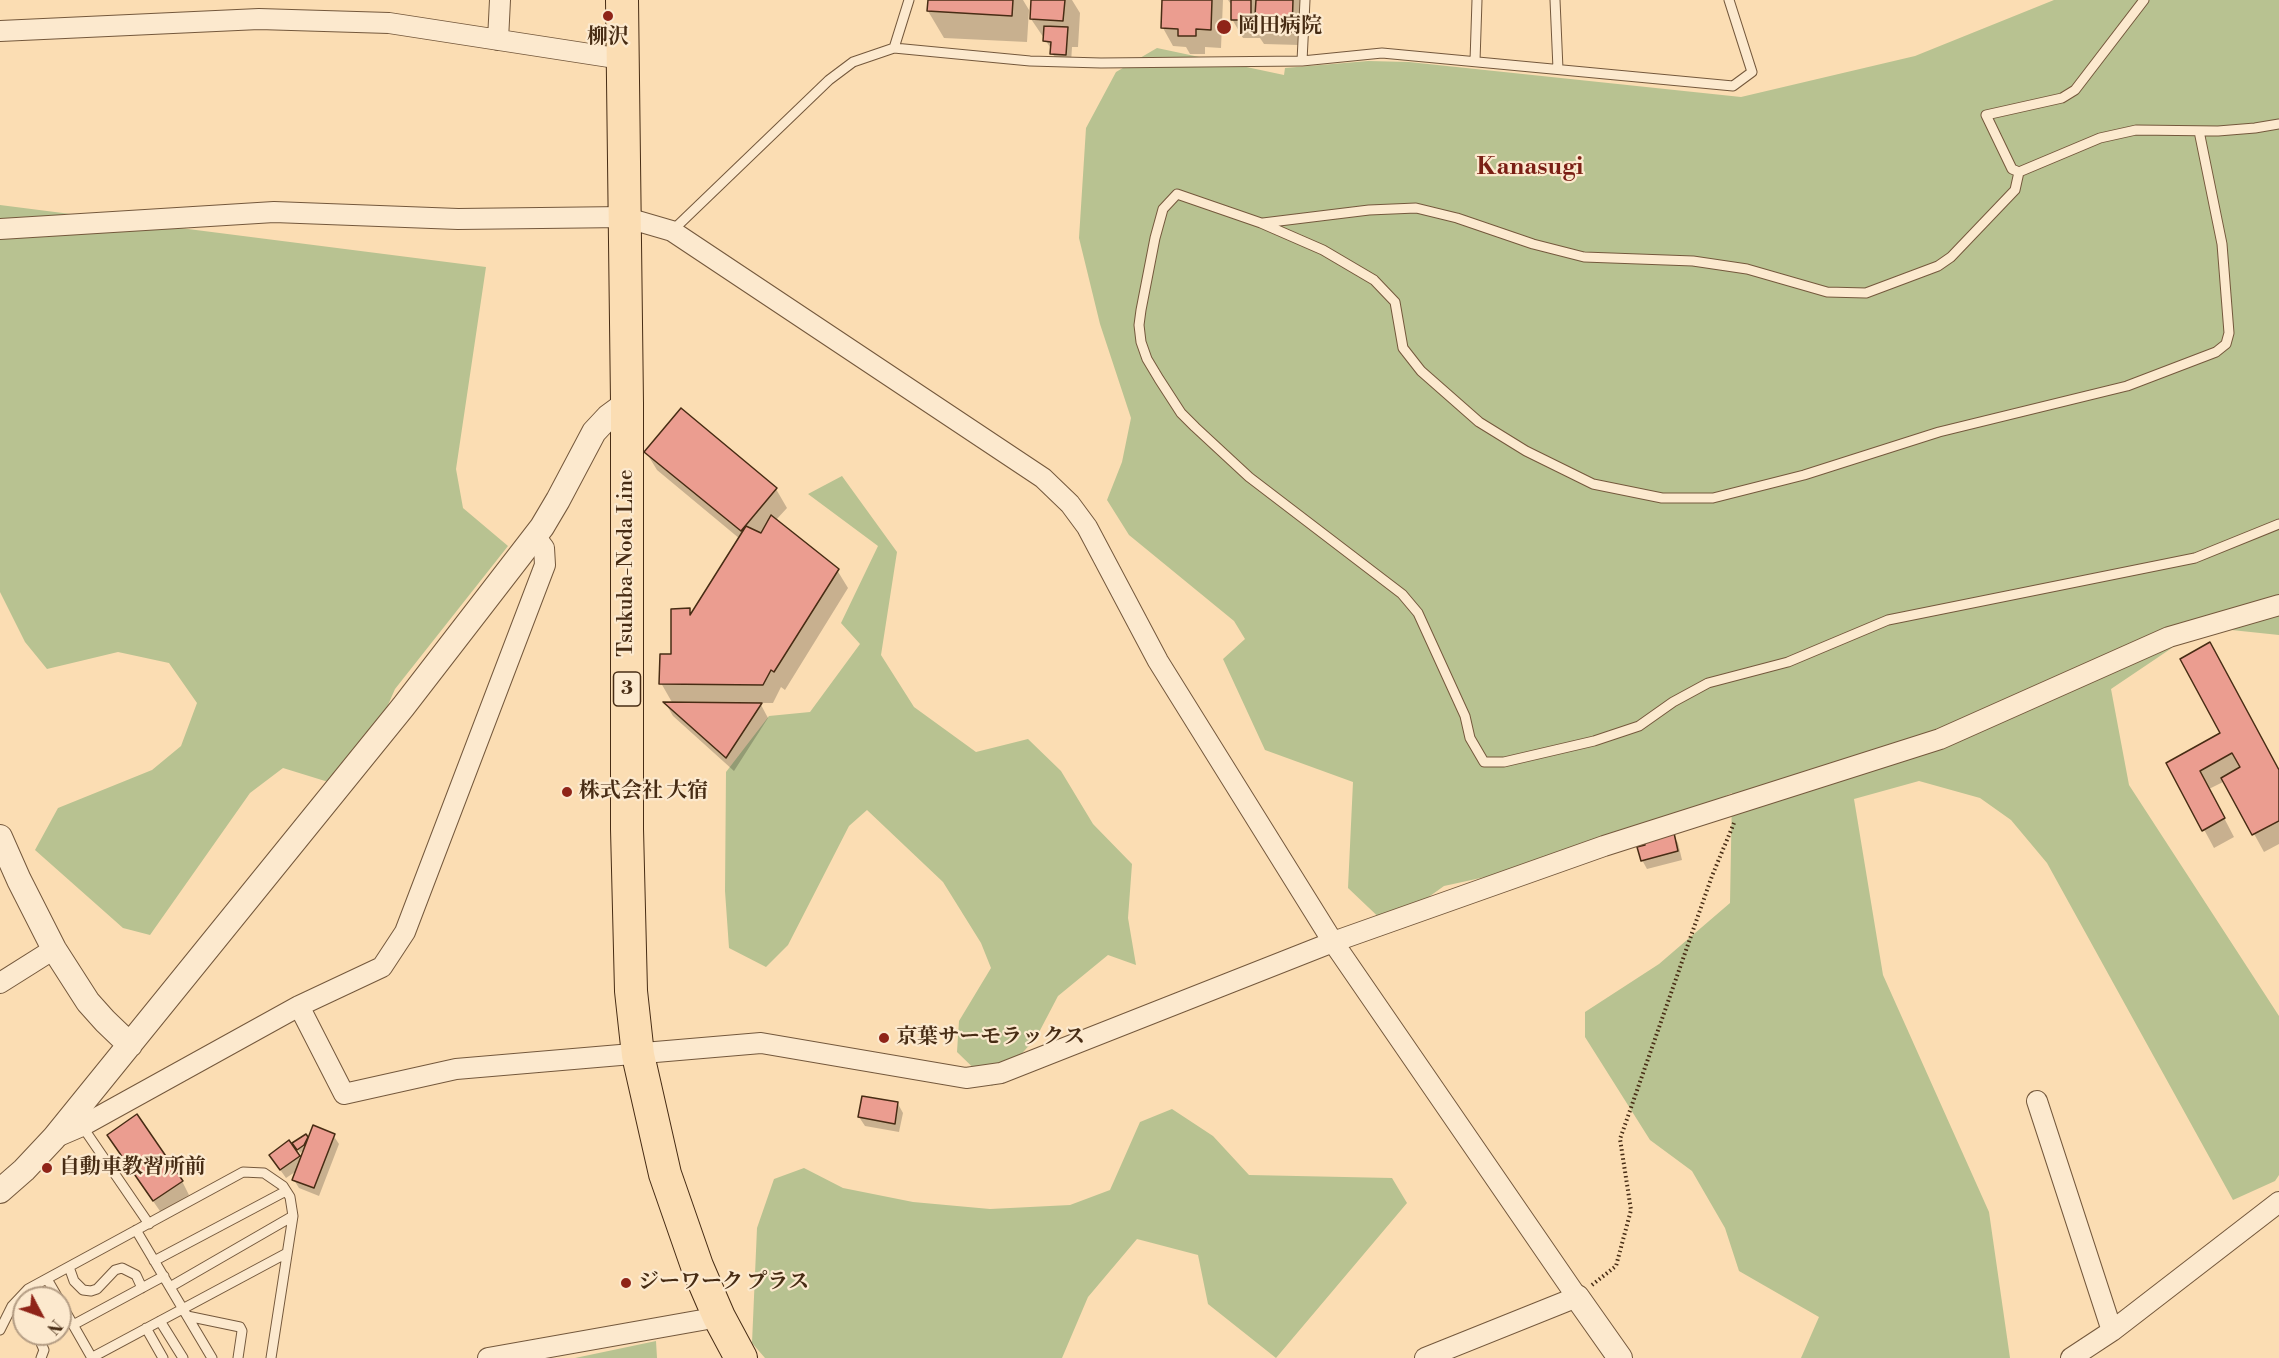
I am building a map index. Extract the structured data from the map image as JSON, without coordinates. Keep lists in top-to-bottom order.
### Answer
{
  "streets": {
    "main road": ["Tsukuba-Noda Line", "3"]
  },
  "districts": ["Kanasugi"],
  "places": [
    "柳沢",
    "岡田病院",
    "株式会社 大宿",
    "京葉サーモラックス",
    "自動車教習所前",
    "ジーワーク プラス"
  ],
  "north": "bottom right"
}
